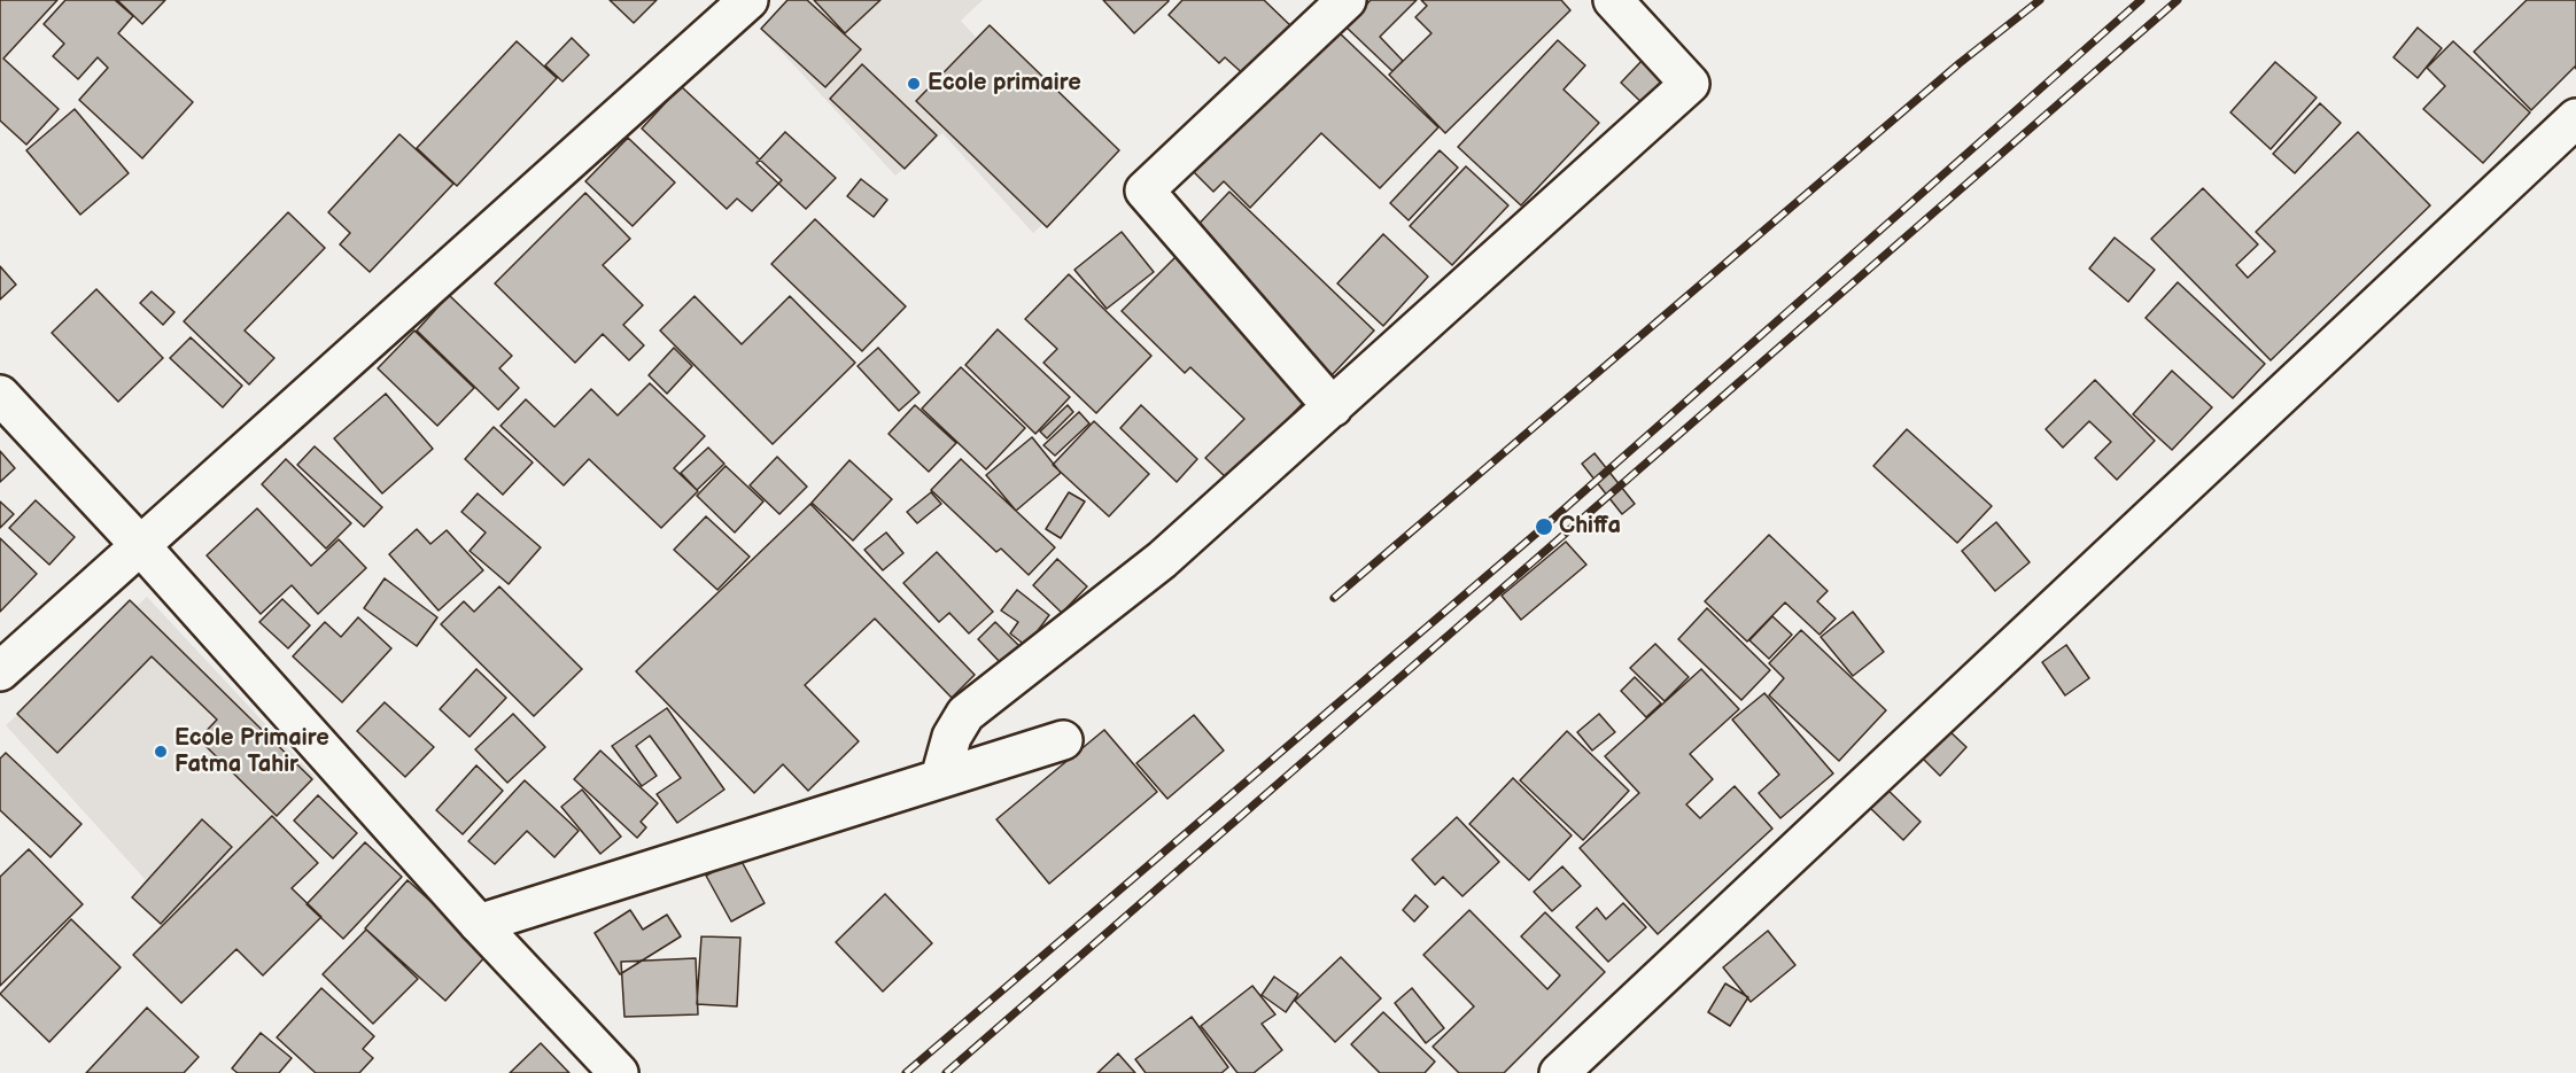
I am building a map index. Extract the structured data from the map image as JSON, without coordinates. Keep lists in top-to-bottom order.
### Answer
{
  "places": ["Ecole primaire", "Chiffa", "Ecole Primaire Fatma Tahir"]
}
